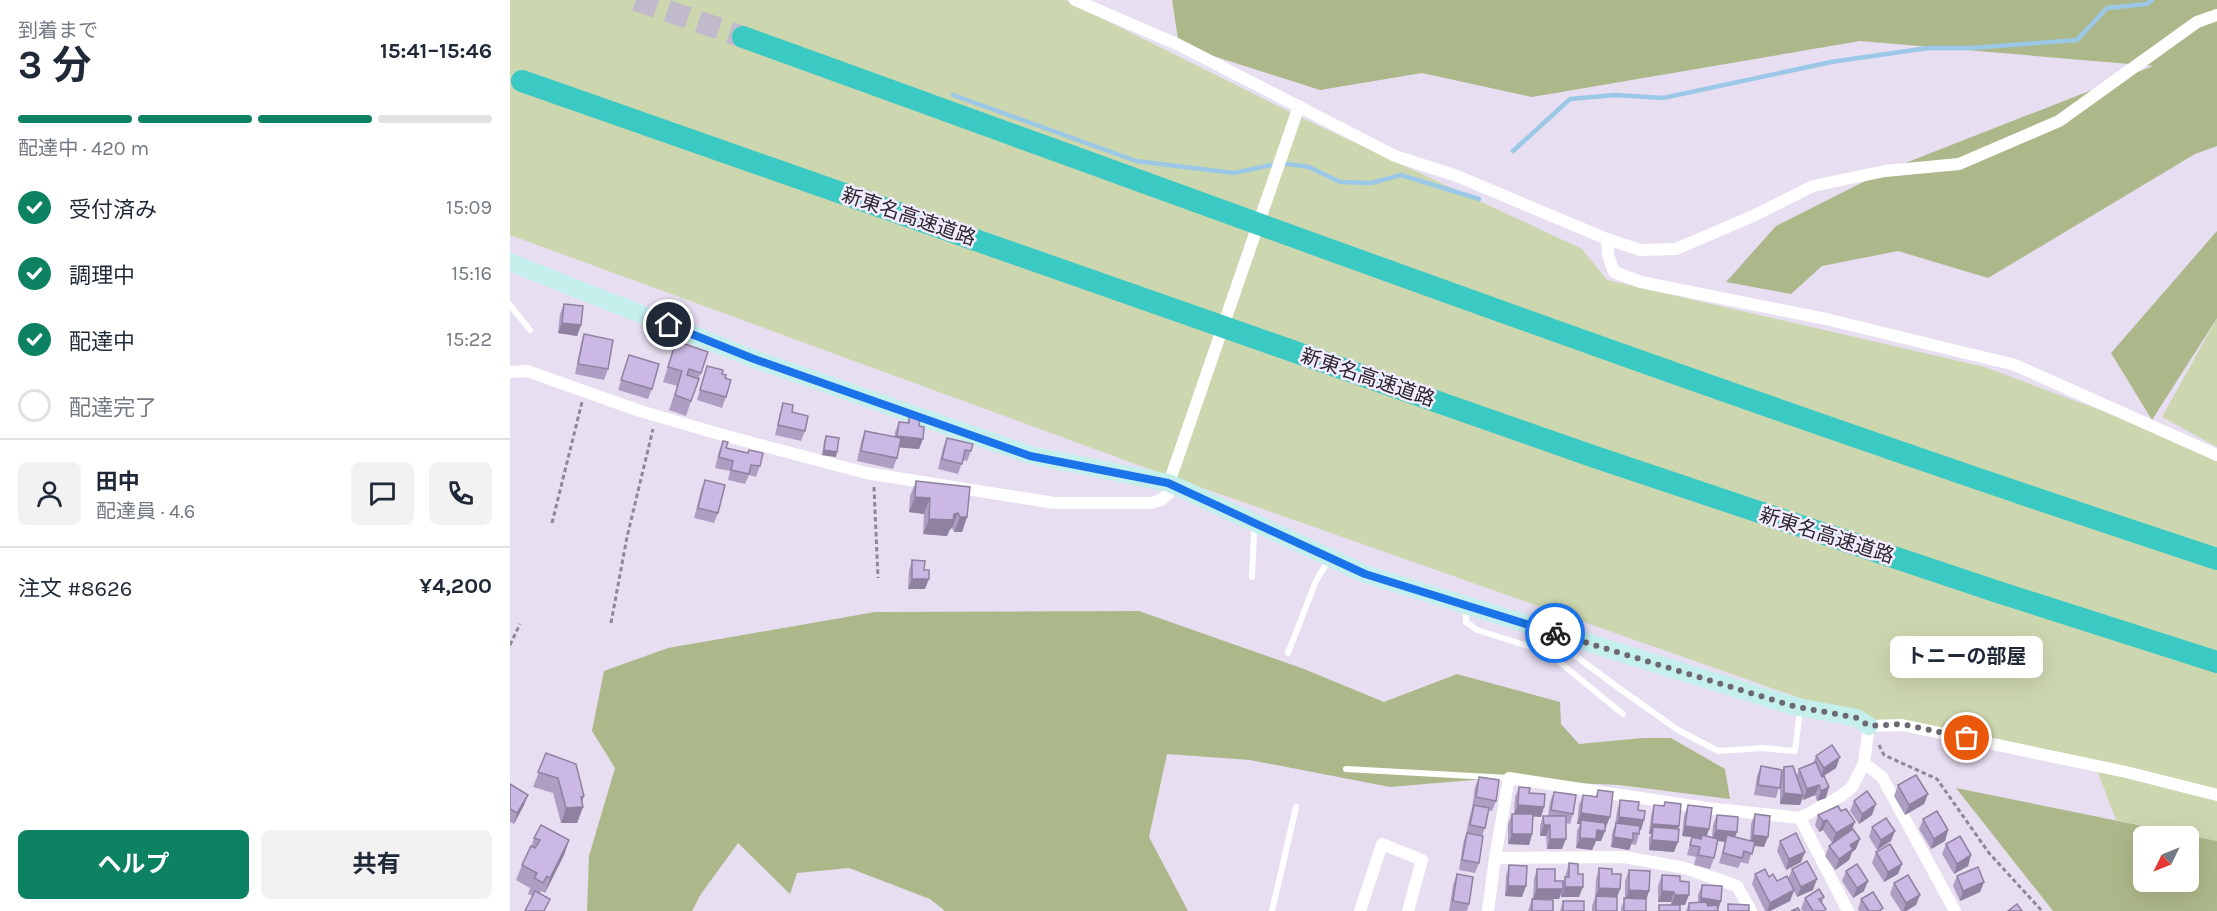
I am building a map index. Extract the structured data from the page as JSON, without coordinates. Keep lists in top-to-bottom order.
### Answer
{
  "streets": {
    "highway": ["新東名高速道路"]
  },
  "places": ["トニーの部屋"],
  "north": "bottom left",
  "page": {
    "heading": ["3 分", "到着まで", "15:41–15:46"],
    "panel": [
      "田中",
      "配達員 · 4.6",
      "注文 #8626",
      "¥4,200"
    ],
    "bar": "配達中 · 420 m",
    "list": [
      ["受付済み", "15:09"],
      ["調理中", "15:16"],
      ["配達中", "15:22"],
      "配達完了"
    ],
    "bubble": "トニーの部屋",
    "buttons": ["ヘルプ", "共有"]
  }
}
